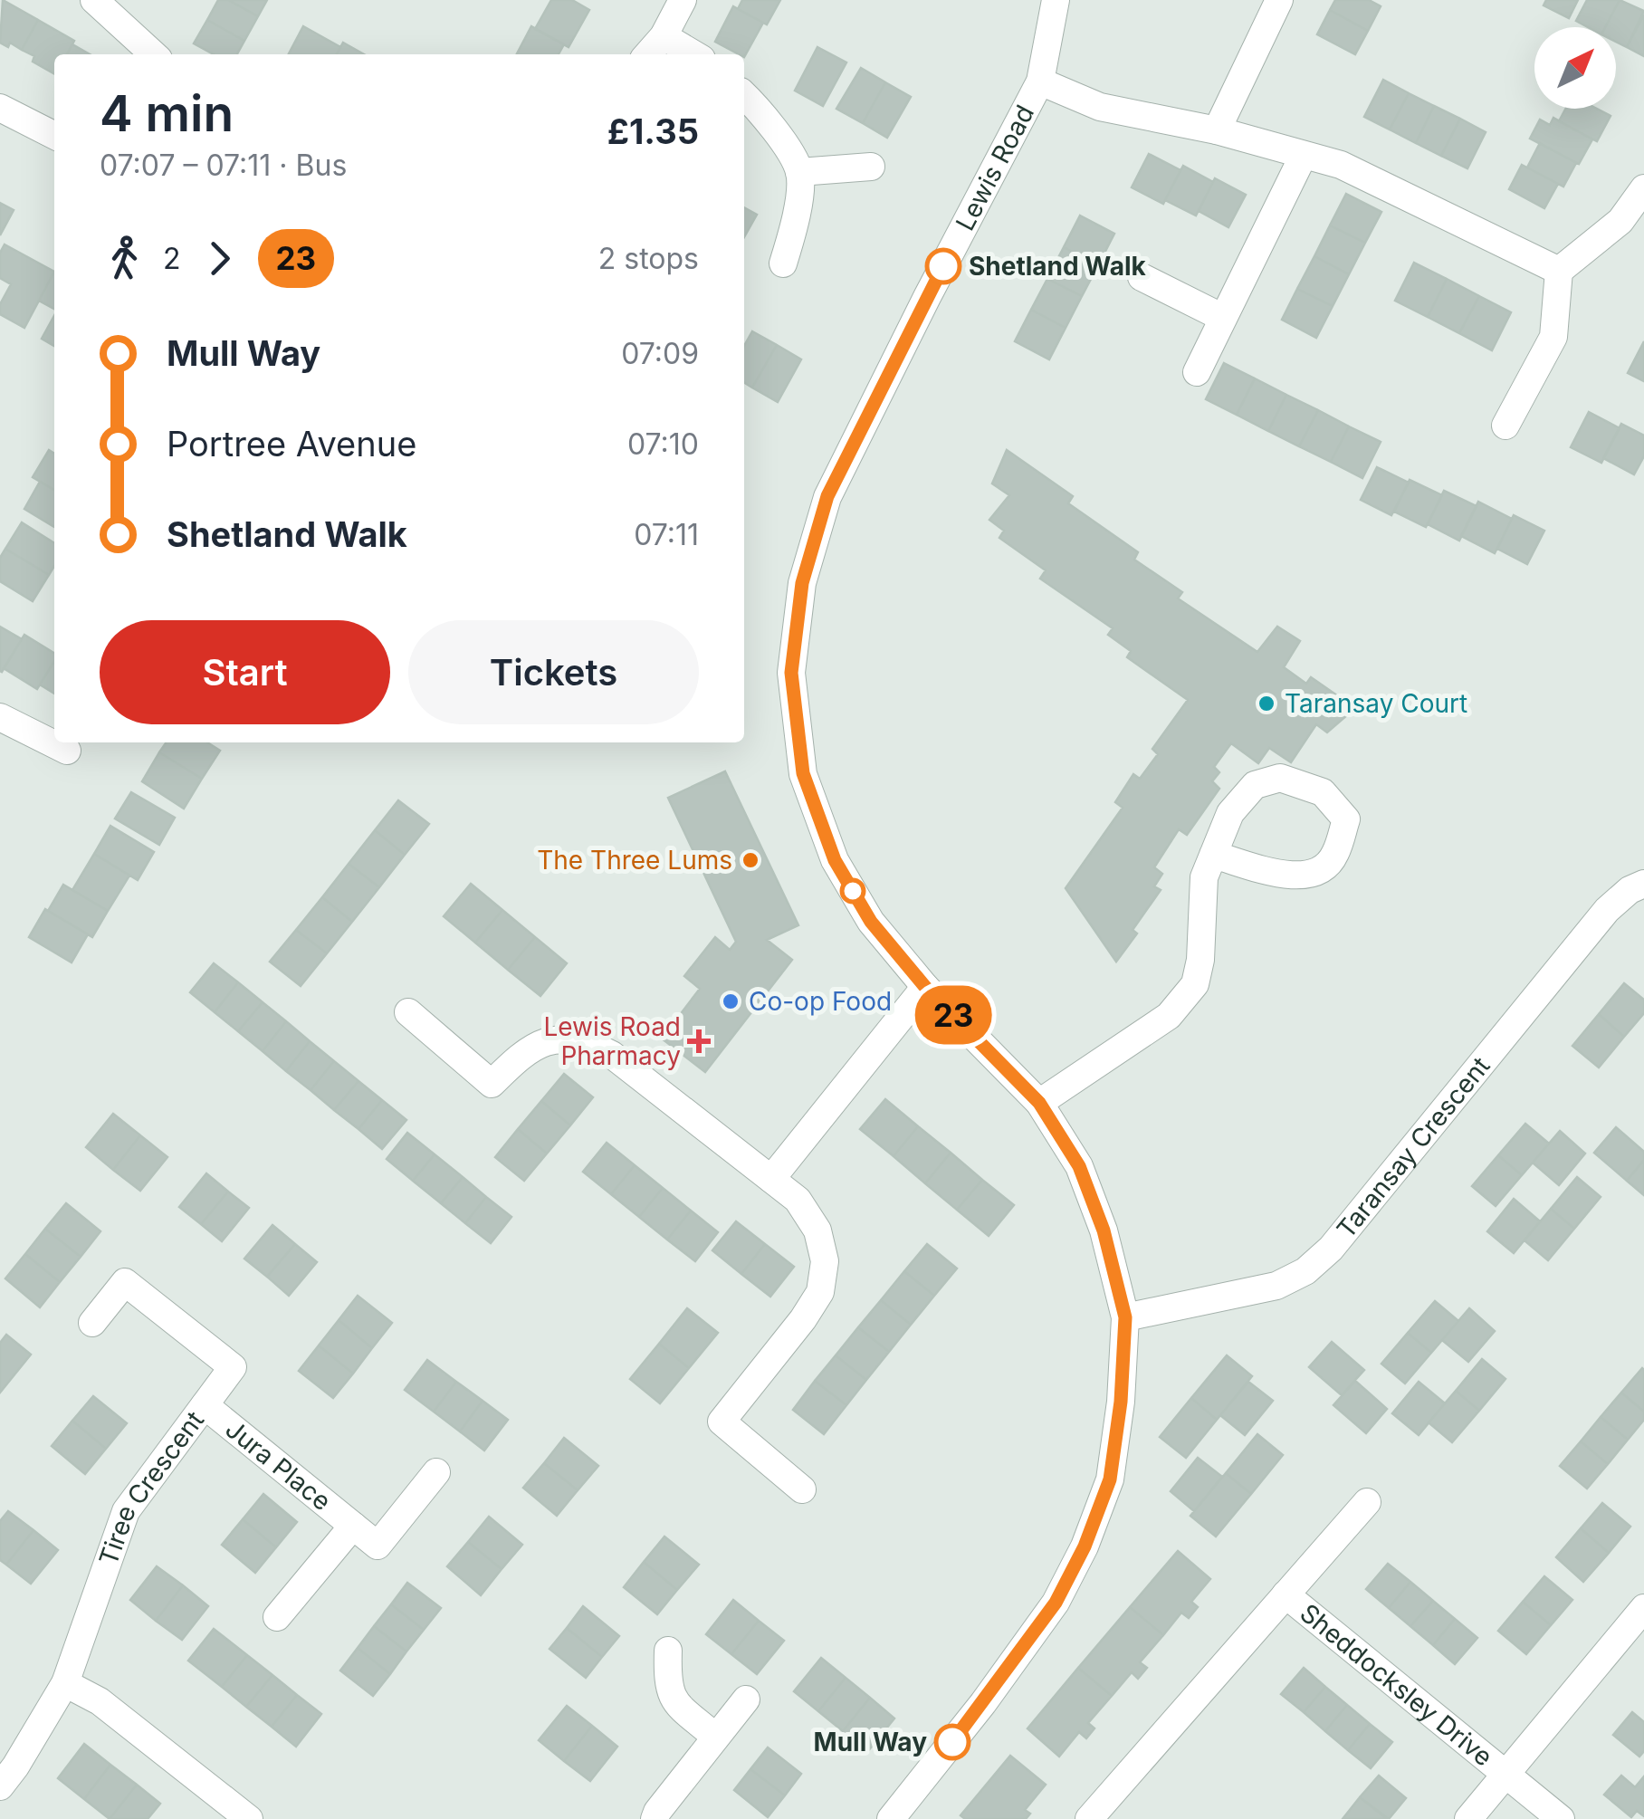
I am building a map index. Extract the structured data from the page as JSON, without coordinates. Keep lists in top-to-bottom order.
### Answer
{
  "streets": {
    "street": [
      "Lewis Road",
      "Taransay Crescent",
      "Jura Place",
      "Tiree Crescent",
      "Sheddocksley Drive"
    ]
  },
  "crossings": [
    ["Lewis Road", "Taransay Crescent"],
    ["Jura Place", "Tiree Crescent"]
  ],
  "places": {
    "other": [
      "Shetland Walk",
      "Taransay Court",
      "The Three Lums",
      "Co-op Food",
      "Mull Way"
    ],
    "health": ["Lewis Road Pharmacy"]
  },
  "lines": ["bus line 23"],
  "north": "top right",
  "page": {
    "on_map": "23",
    "heading": ["4 min", "07:07 – 07:11 · Bus", "£1.35"],
    "legs": ["2", "23", "2 stops"],
    "list": [
      {
        "name": "Mull Way",
        "value": "07:09"
      },
      {
        "name": "Portree Avenue",
        "value": "07:10"
      },
      {
        "name": "Shetland Walk",
        "value": "07:11"
      }
    ],
    "buttons": ["Start", "Tickets"]
  }
}
